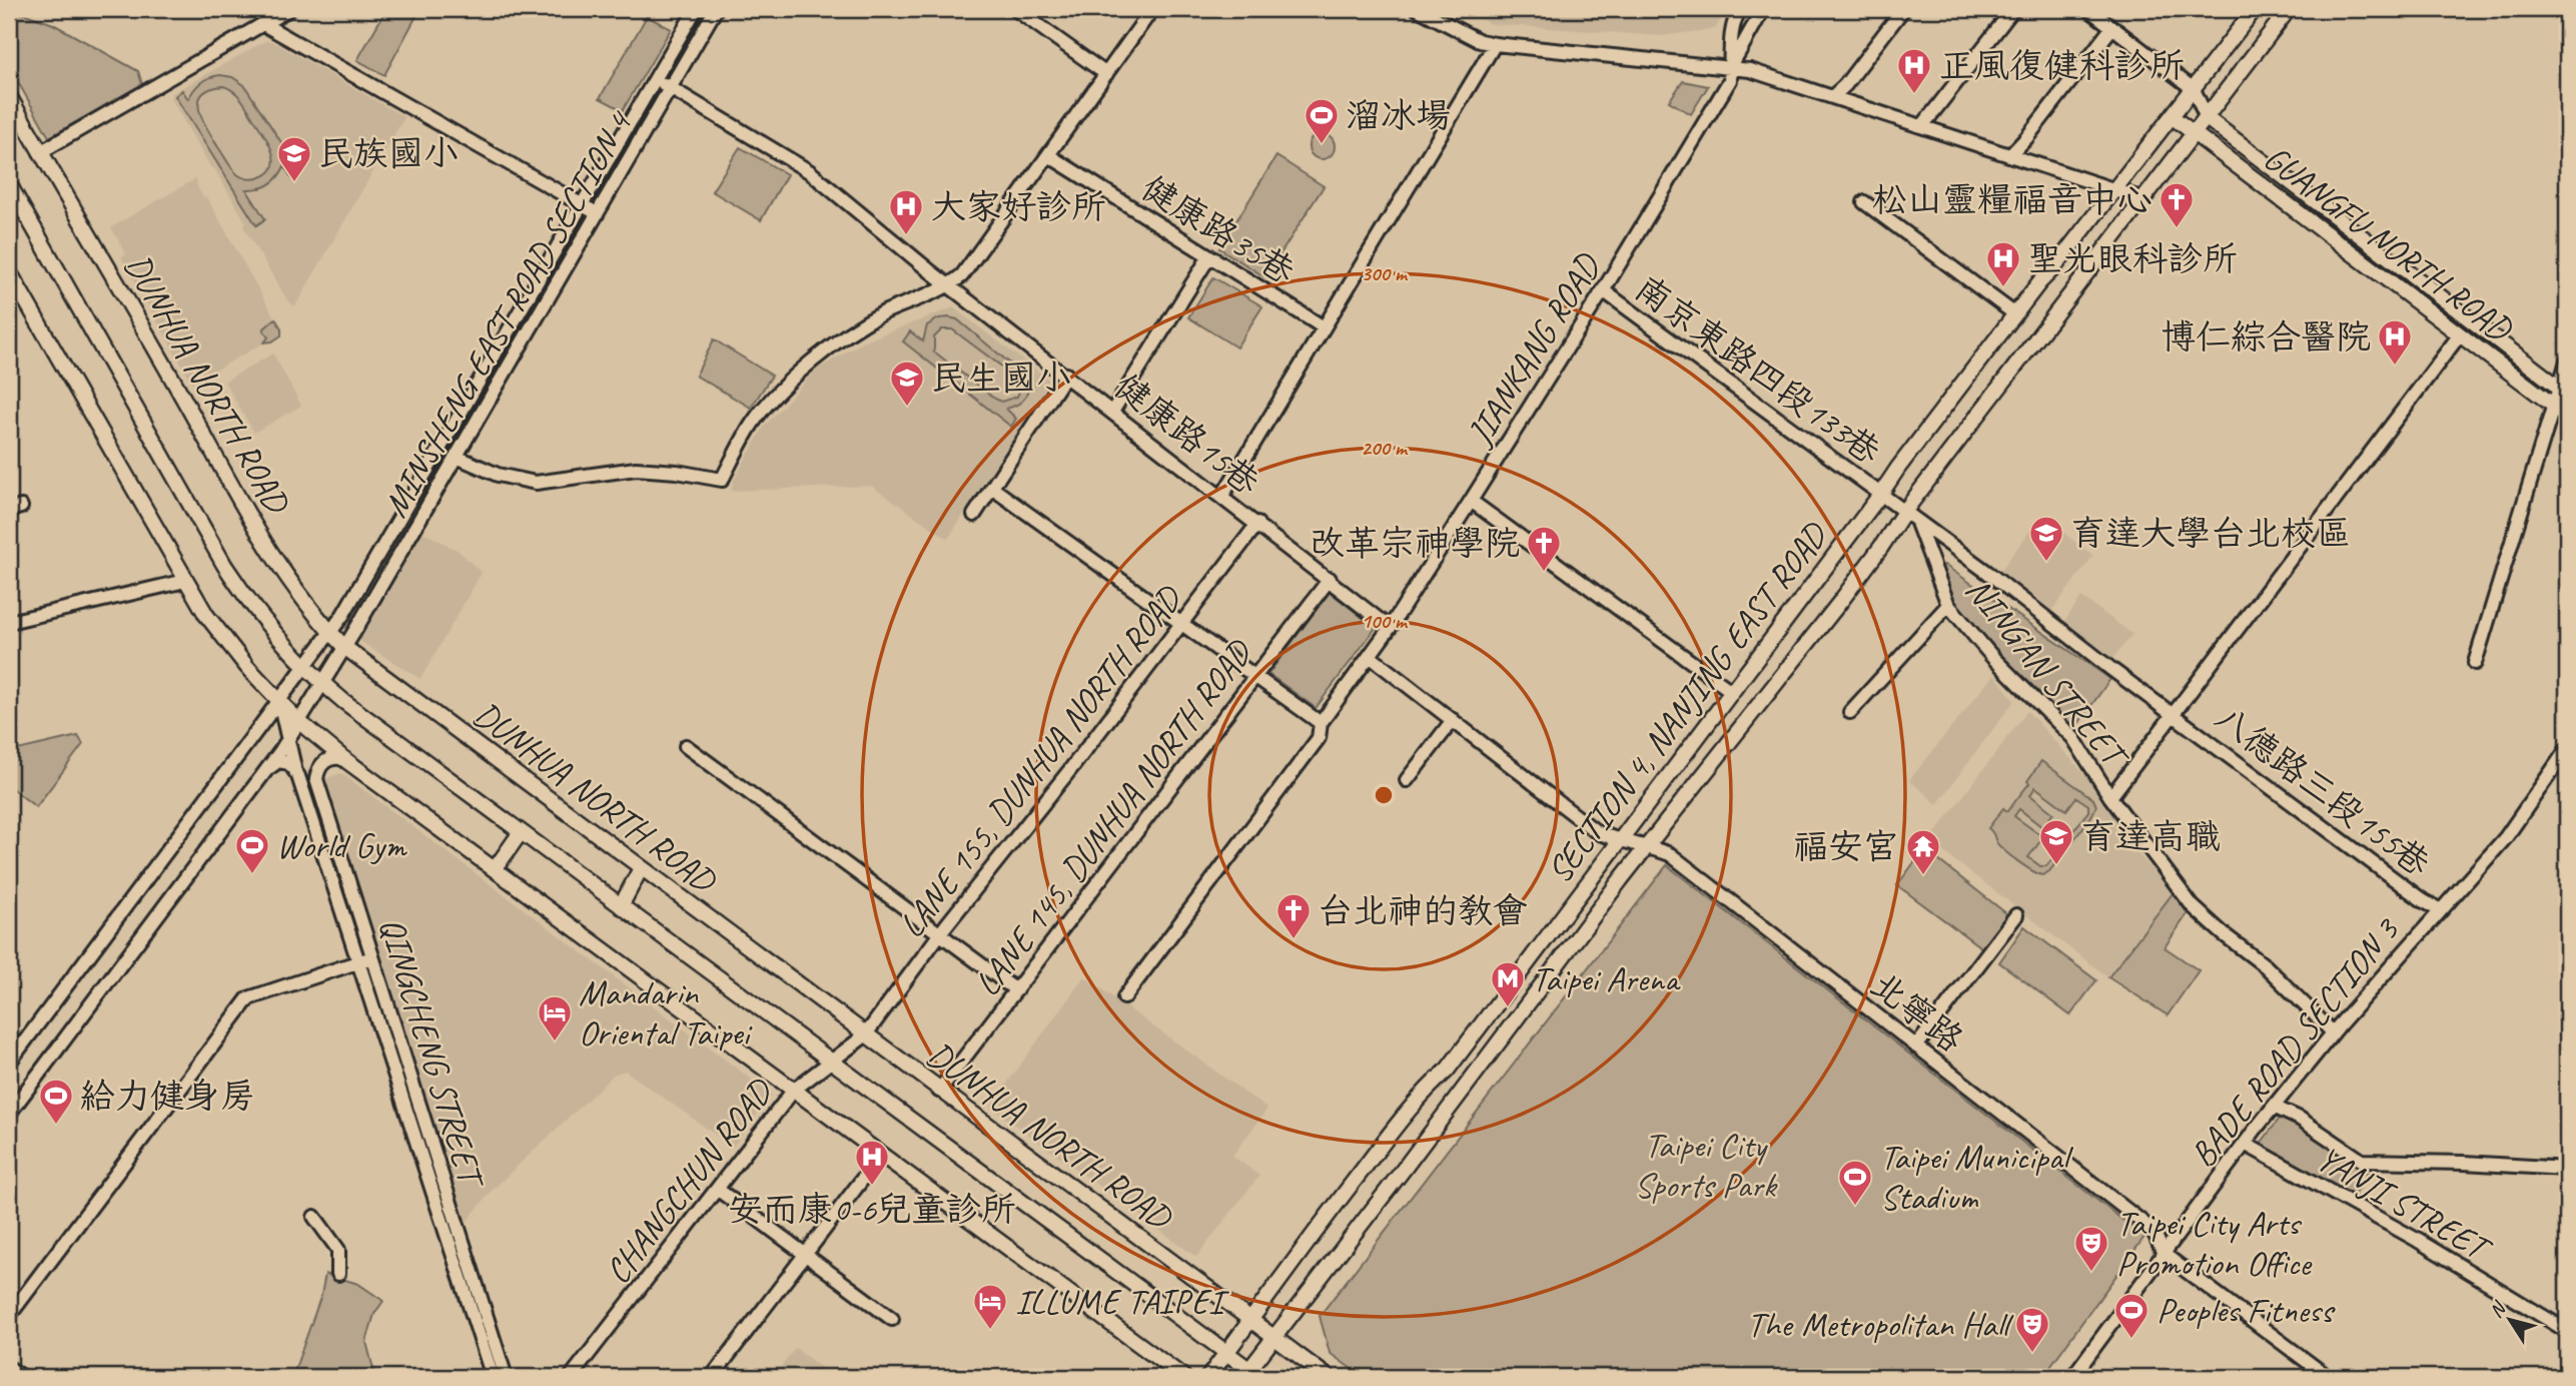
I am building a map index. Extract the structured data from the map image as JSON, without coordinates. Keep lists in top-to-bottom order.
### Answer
{
  "streets": {
    "main road": ["GUANGFU NORTH ROAD", "DUNHUA NORTH ROAD", "SECTION 4, NANJING EAST ROAD"],
    "street": [
      "健康路35巷",
      "MINSHENG EAST ROAD SECTION 4",
      "JIANKANG ROAD",
      "南京東路四段133巷",
      "健康路15巷",
      "NING'AN STREET",
      "LANE 155, DUNHUA NORTH ROAD",
      "八德路三段155巷",
      "LANE 145, DUNHUA NORTH ROAD",
      "北寧路",
      "BADE ROAD SECTION 3",
      "QINGCHENG STREET",
      "CHANGCHUN ROAD",
      "YANJI STREET"
    ]
  },
  "crossings": [
    ["GUANGFU NORTH ROAD", "SECTION 4, NANJING EAST ROAD"],
    ["MINSHENG EAST ROAD SECTION 4", "DUNHUA NORTH ROAD"],
    ["MINSHENG EAST ROAD SECTION 4", "健康路15巷"],
    ["MINSHENG EAST ROAD SECTION 4", "QINGCHENG STREET"],
    ["JIANKANG ROAD", "南京東路四段133巷"],
    ["JIANKANG ROAD", "健康路15巷"],
    ["南京東路四段133巷", "NING'AN STREET"],
    ["南京東路四段133巷", "SECTION 4, NANJING EAST ROAD"],
    ["DUNHUA NORTH ROAD", "SECTION 4, NANJING EAST ROAD"],
    ["DUNHUA NORTH ROAD", "LANE 155, DUNHUA NORTH ROAD"],
    ["DUNHUA NORTH ROAD", "LANE 145, DUNHUA NORTH ROAD"],
    ["DUNHUA NORTH ROAD", "CHANGCHUN ROAD"],
    ["健康路15巷", "LANE 155, DUNHUA NORTH ROAD"],
    ["健康路15巷", "LANE 145, DUNHUA NORTH ROAD"],
    ["NING'AN STREET", "SECTION 4, NANJING EAST ROAD"],
    ["NING'AN STREET", "八德路三段155巷"],
    ["NING'AN STREET", "BADE ROAD SECTION 3"],
    ["SECTION 4, NANJING EAST ROAD", "北寧路"],
    ["LANE 155, DUNHUA NORTH ROAD", "CHANGCHUN ROAD"],
    ["八德路三段155巷", "BADE ROAD SECTION 3"],
    ["北寧路", "BADE ROAD SECTION 3"],
    ["BADE ROAD SECTION 3", "YANJI STREET"]
  ],
  "parks": ["Taipei City Sports Park"],
  "places": {
    "hospital": [
      "正風復健科診所",
      "大家好診所",
      "聖光眼科診所",
      "博仁綜合醫院",
      "安而康0-6兒童診所"
    ],
    "sports": [
      "溜冰場",
      "World Gym",
      "給力健身房",
      "Taipei Municipal Stadium",
      "Peoples Fitness"
    ],
    "school or university": [
      "民族國小",
      "民生國小",
      "育達大學台北校區",
      "育達高職"
    ],
    "church": ["松山靈糧福音中心", "改革宗神學院", "台北神的教會"],
    "temple": ["福安宮"],
    "metro station": ["Taipei Arena"],
    "hotel": ["Mandarin Oriental Taipei", "ILLUME TAIPEI"],
    "theatre": ["Taipei City Arts Promotion Office", "The Metropolitan Hall"]
  },
  "north": "top left",
  "rings": ["300 m", "200 m", "100 m"]
}
